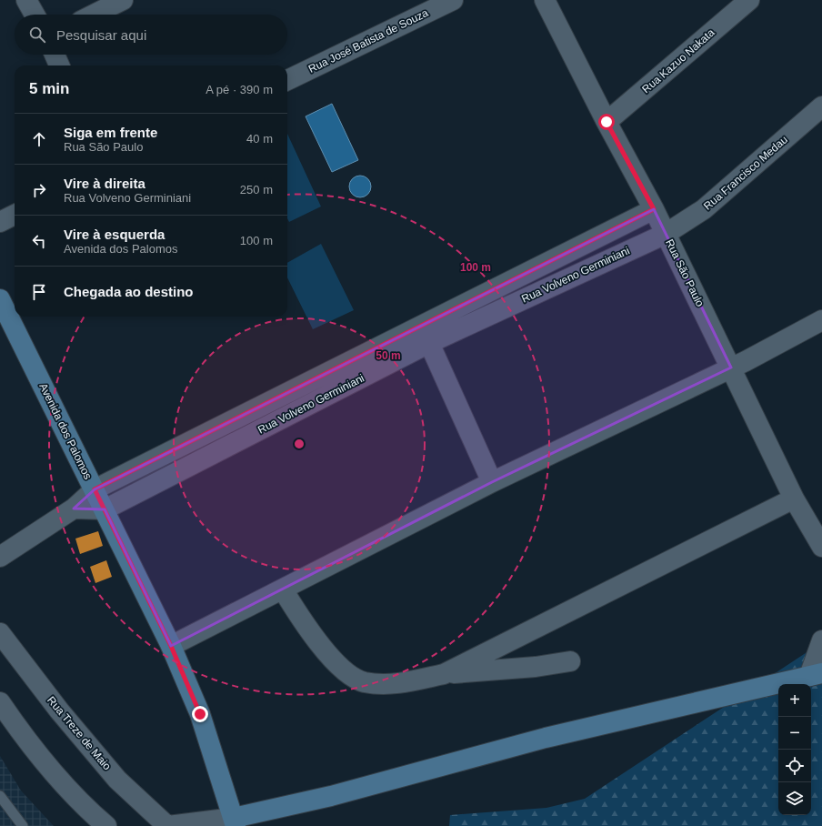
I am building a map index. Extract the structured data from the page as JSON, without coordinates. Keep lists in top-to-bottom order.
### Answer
{
  "streets": {
    "street": [
      "Rua José Batista de Souza",
      "Rua Kazuo Nakata",
      "Rua Francisco Medau",
      "Rua São Paulo",
      "Rua Volveno Germiniani",
      "Avenida dos Palomos",
      "Rua Treze de Maio"
    ]
  },
  "crossings": [
    ["Rua Kazuo Nakata", "Rua São Paulo"],
    ["Rua Francisco Medau", "Rua São Paulo"],
    ["Rua Francisco Medau", "Rua Volveno Germiniani"],
    ["Rua São Paulo", "Rua Volveno Germiniani"],
    ["Rua Volveno Germiniani", "Avenida dos Palomos"]
  ],
  "page": {
    "search": "Pesquisar aqui",
    "heading": ["5 min", "A pé · 390 m"],
    "list": [
      ["Siga em frente", "Rua São Paulo", "40 m"],
      ["Vire à direita", "Rua Volveno Germiniani", "250 m"],
      ["Vire à esquerda", "Avenida dos Palomos", "100 m"],
      "Chegada ao destino"
    ],
    "map_buttons": ["+", "−"]
  },
  "rings": ["100 m", "50 m"]
}
